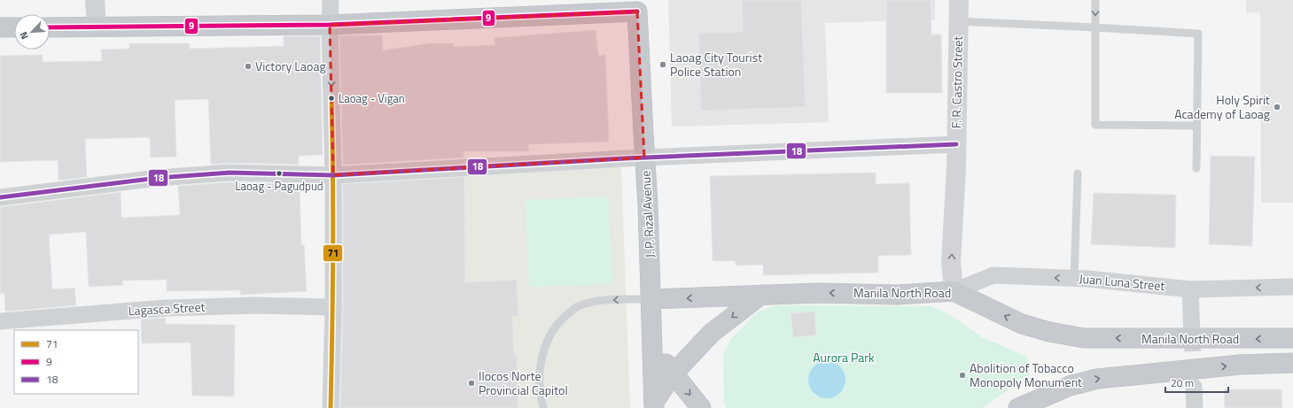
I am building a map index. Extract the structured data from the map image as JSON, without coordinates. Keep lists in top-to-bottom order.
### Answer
{
  "streets": {
    "highway": ["J. P. Rizal Avenue", "Manila North Road"],
    "main road": ["F. R. Castro Street"],
    "street": ["Juan Luna Street", "Lagasca Street"]
  },
  "crossings": [
    ["F. R. Castro Street", "Juan Luna Street"],
    ["F. R. Castro Street", "Manila North Road"],
    ["J. P. Rizal Avenue", "Manila North Road"],
    ["Juan Luna Street", "Manila North Road"]
  ],
  "one_way": ["F. R. Castro Street", "Juan Luna Street"],
  "parks": ["Aurora Park"],
  "places": [
    "Laoag City Tourist Police Station",
    "Victory Laoag",
    "Laoag - Vigan",
    "Holy Spirit Academy of Laoag",
    "Laoag - Pagudpud",
    "Abolition of Tobacco Monopoly Monument",
    "Ilocos Norte Provincial Capitol"
  ],
  "lines": ["transit line 9", "transit line 71", "transit line 18"],
  "legend": ["71", "9", "18"],
  "scale_bar": "20 m",
  "north": "bottom left"
}
